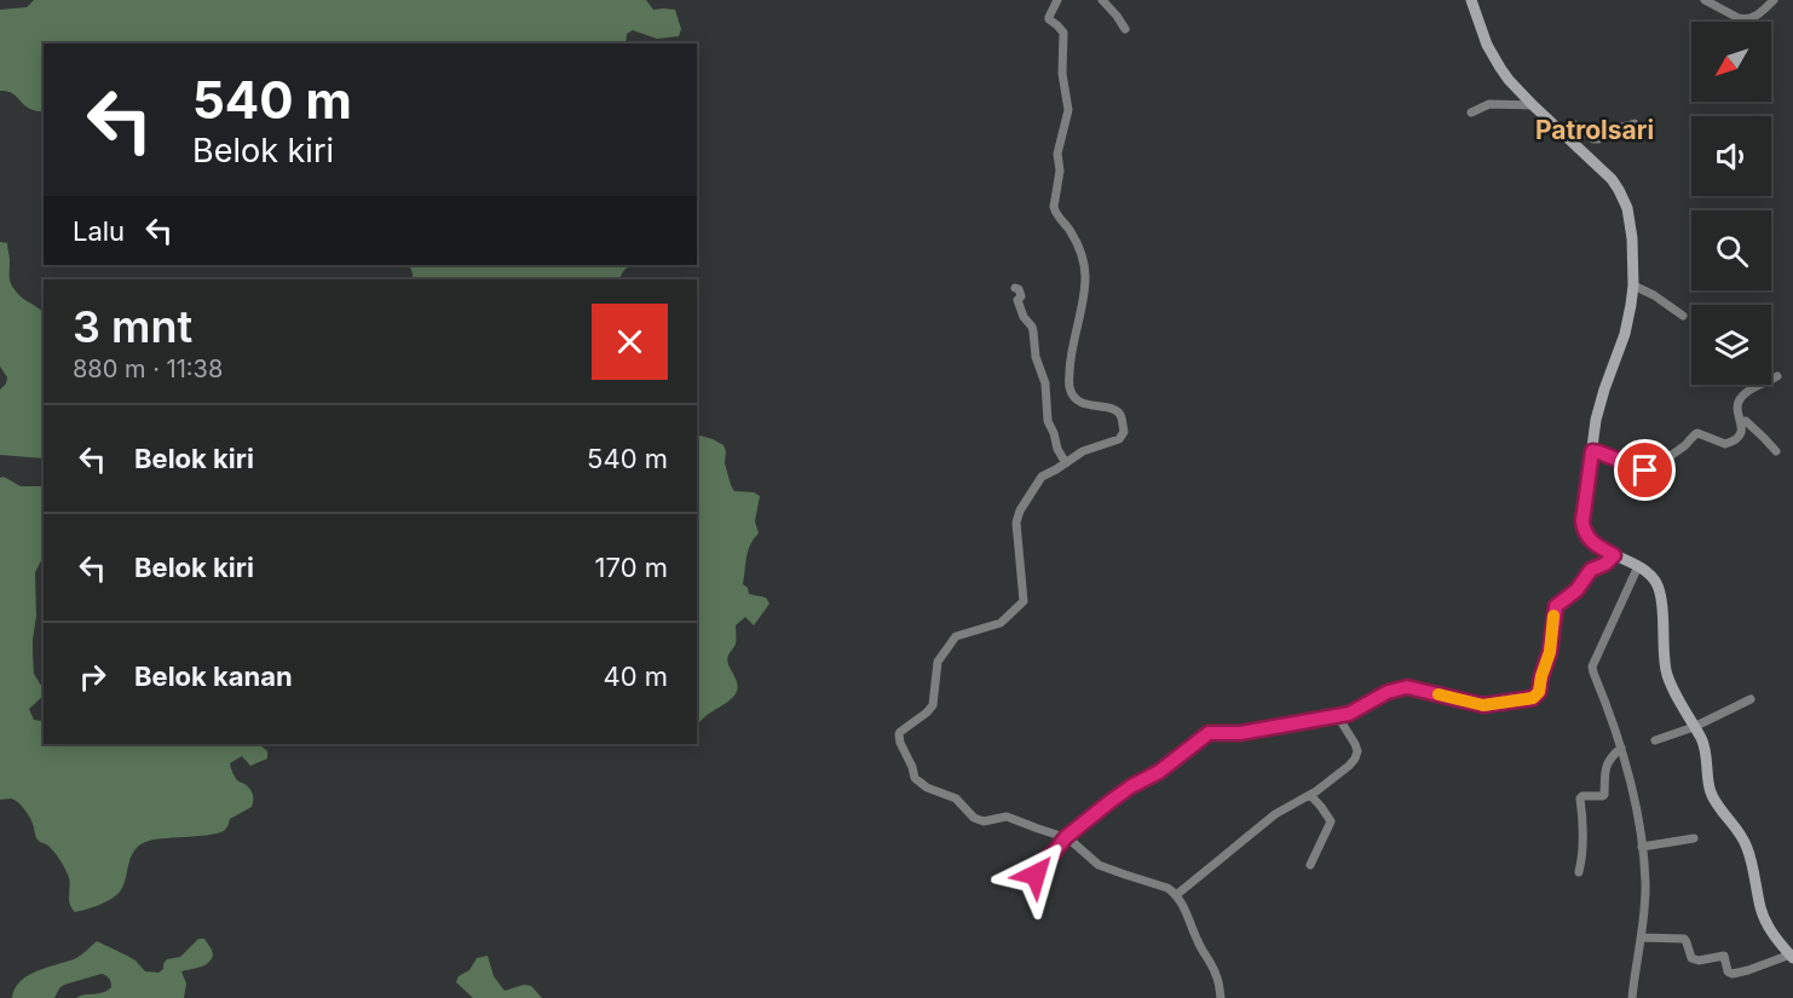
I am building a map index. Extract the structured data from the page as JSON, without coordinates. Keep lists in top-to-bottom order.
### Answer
{
  "districts": ["Patrolsari"],
  "north": "bottom left",
  "page": {
    "turn": ["540 m", "Belok kiri"],
    "then": "Lalu",
    "heading": ["3 mnt", "880 m · 11:38"],
    "list": [
      {
        "name": "Belok kiri",
        "value": "540 m"
      },
      {
        "name": "Belok kiri",
        "value": "170 m"
      },
      {
        "name": "Belok kanan",
        "value": "40 m"
      }
    ]
  }
}
